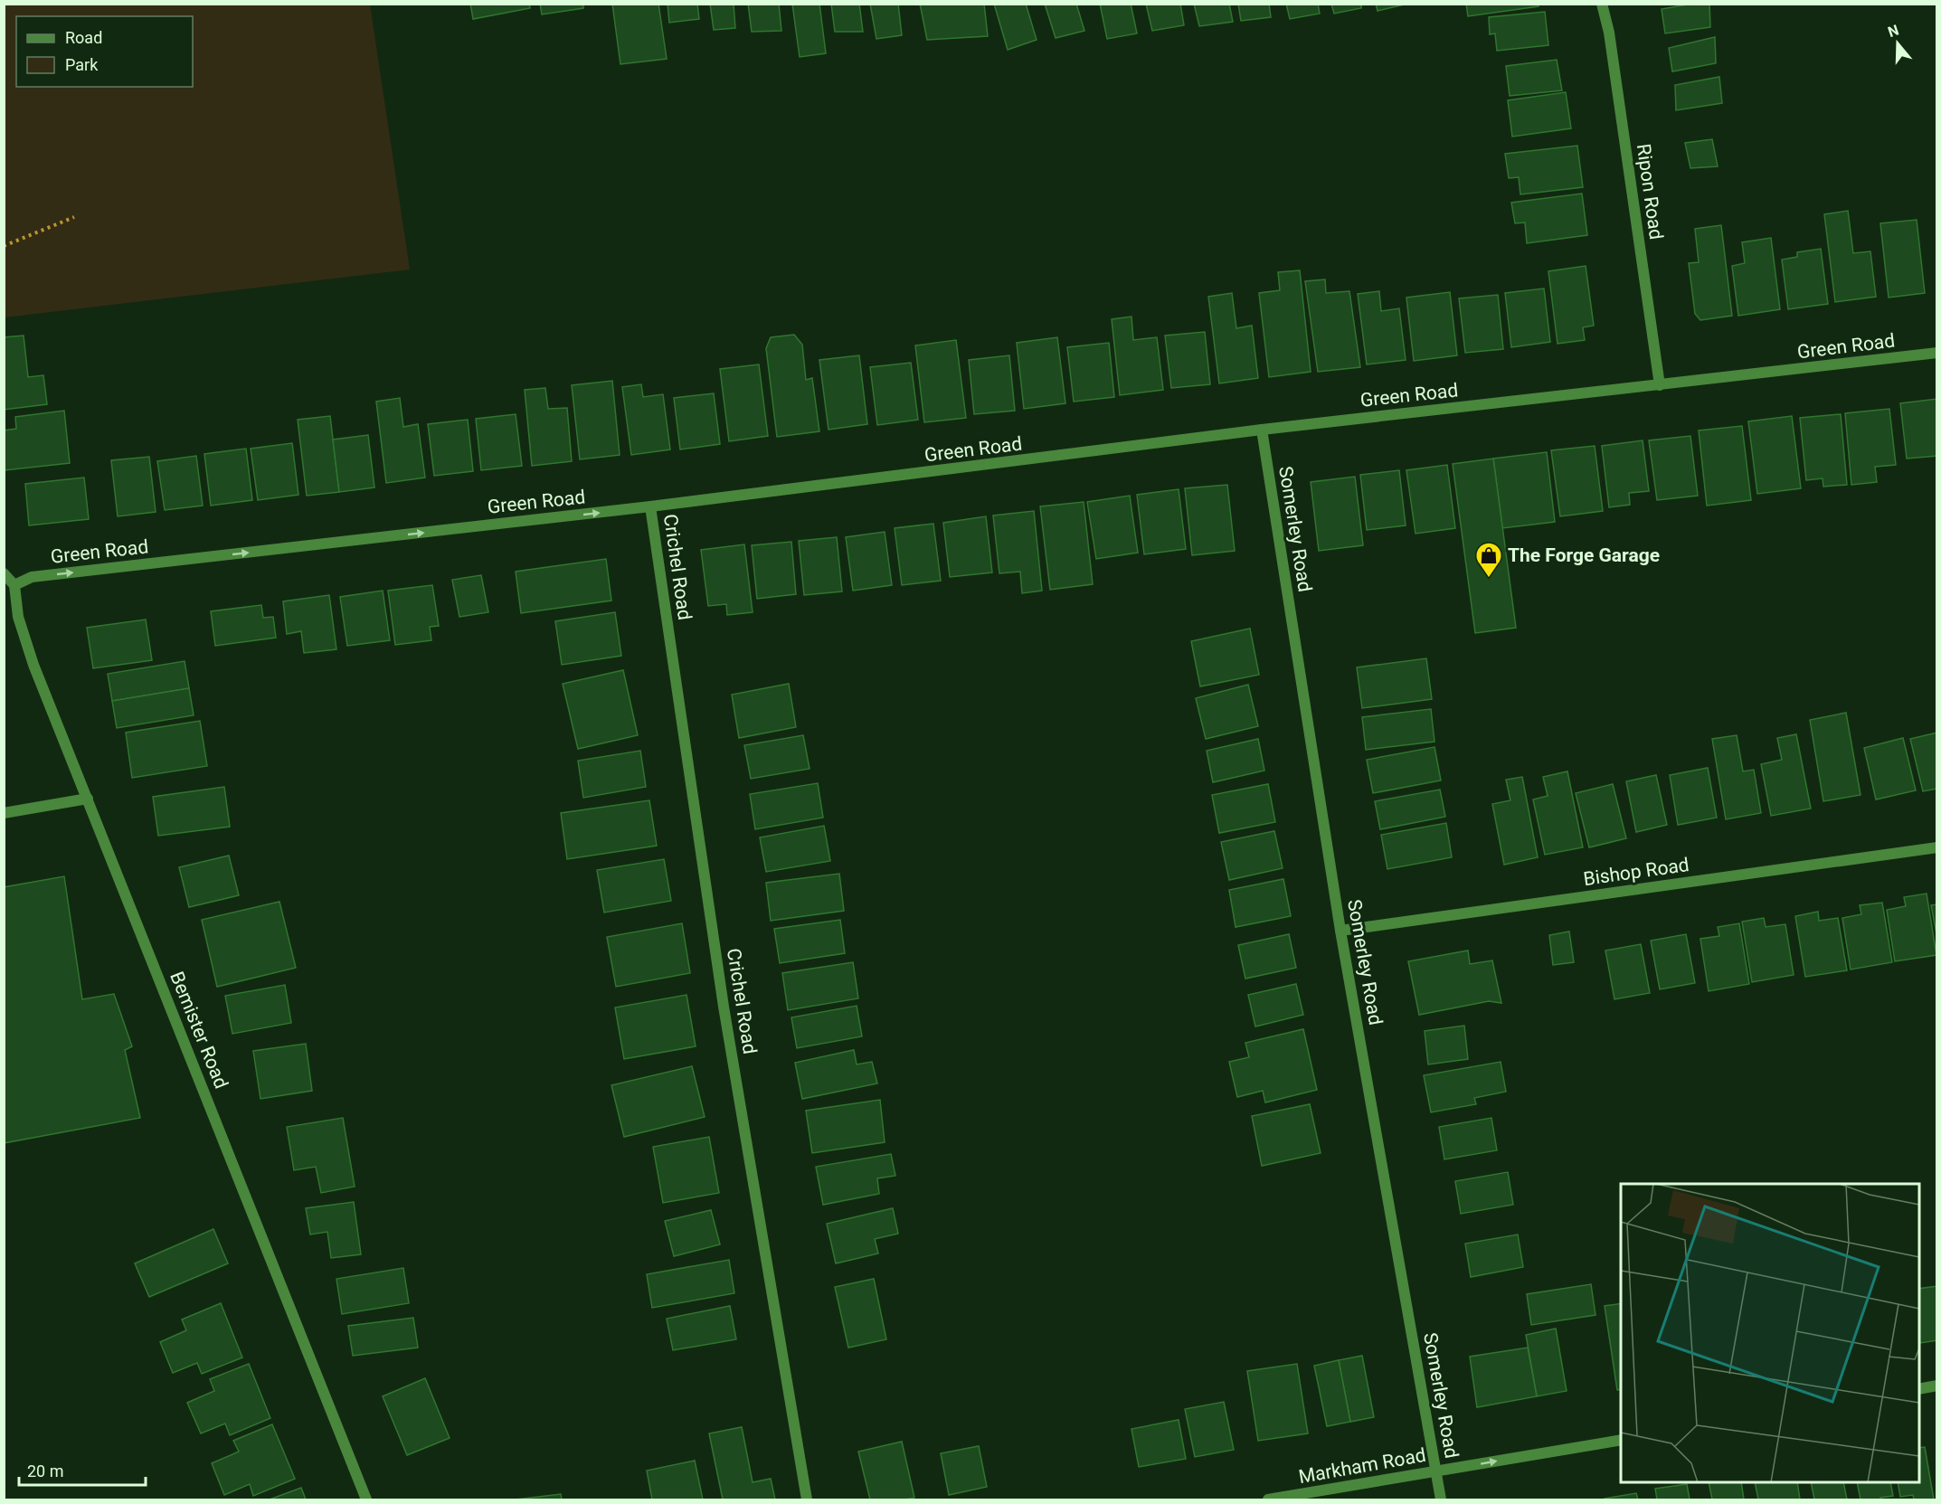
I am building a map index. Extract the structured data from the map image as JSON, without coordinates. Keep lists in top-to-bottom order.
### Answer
{
  "streets": {
    "street": [
      "Ripon Road",
      "Green Road",
      "Somerley Road",
      "Crichel Road",
      "Bishop Road",
      "Bemister Road",
      "Markham Road"
    ]
  },
  "crossings": [
    ["Ripon Road", "Green Road"],
    ["Green Road", "Somerley Road"],
    ["Green Road", "Crichel Road"],
    ["Green Road", "Bemister Road"],
    ["Somerley Road", "Bishop Road"],
    ["Somerley Road", "Markham Road"]
  ],
  "one_way": ["Markham Road"],
  "places": {
    "shop": ["The Forge Garage"]
  },
  "legend": ["Road", "Park"],
  "scale_bar": "20 m",
  "north": "top"
}
